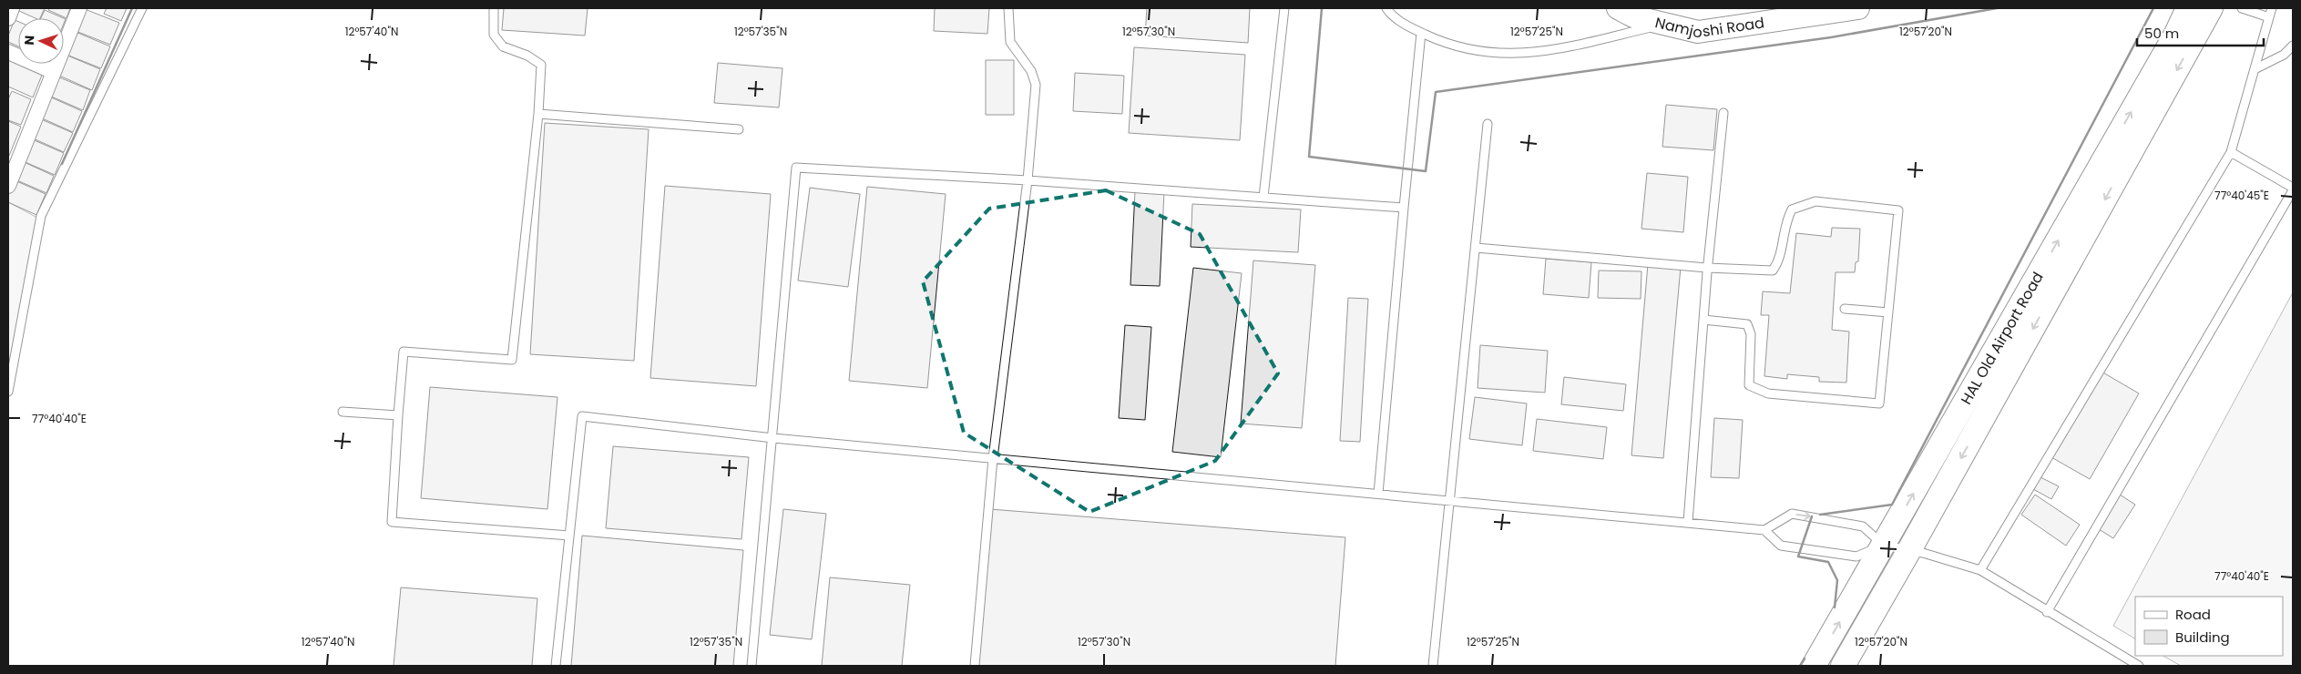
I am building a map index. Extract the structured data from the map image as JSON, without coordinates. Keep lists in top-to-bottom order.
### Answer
{
  "streets": {
    "main road": ["Namjoshi Road", "HAL Old Airport Road"]
  },
  "legend": ["Road", "Building"],
  "scale_bar": "50 m",
  "north": "left",
  "coordinates": [
    "12°57'40\"N",
    "12°57'35\"N",
    "12°57'30\"N",
    "12°57'25\"N",
    "12°57'20\"N",
    "77°40'45\"E",
    "77°40'40\"E"
  ]
}
